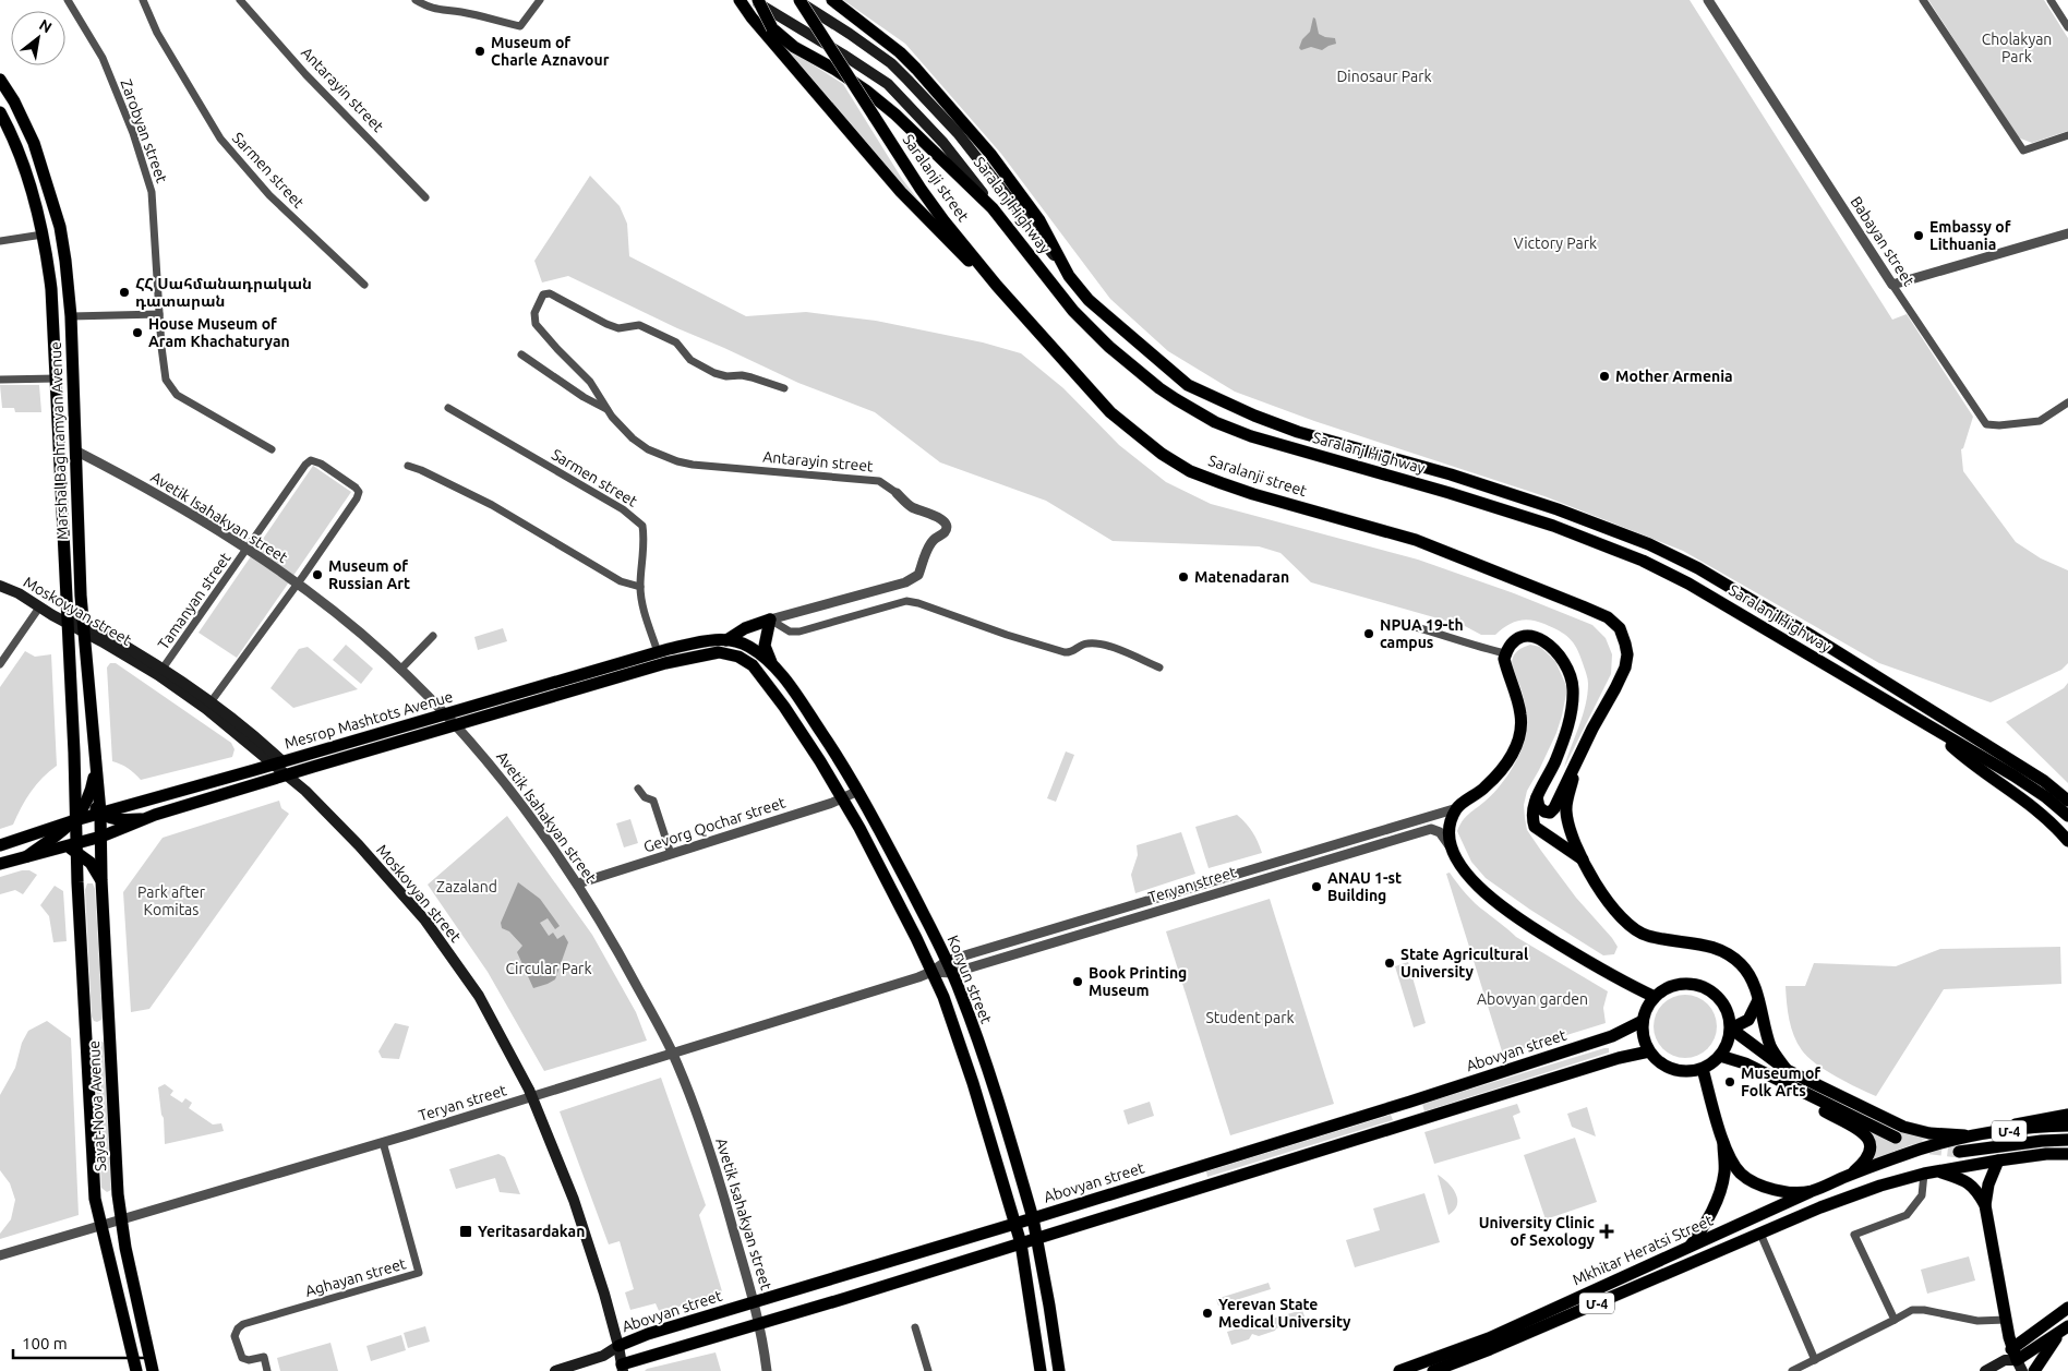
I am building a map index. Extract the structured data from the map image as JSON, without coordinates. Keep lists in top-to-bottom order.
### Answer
{
  "streets": {
    "main road": [
      "Saralanji street",
      "Saralanj Highway",
      "Marshal Baghramyan Avenue",
      "Moskovyan street",
      "Mesrop Mashtots Avenue",
      "Koryun street",
      "Abovyan street",
      "Sayat-Nova Avenue",
      "Մ-4",
      "Mkhitar Heratsi Street"
    ],
    "street": [
      "Antarayin street",
      "Zarobyan street",
      "Sarmen street",
      "Babayan street",
      "Avetik Isahakyan street",
      "Tamanyan street",
      "Gevorg Qochar street",
      "Teryan street",
      "Aghayan street"
    ]
  },
  "crossings": [
    ["Sarmen street", "Mesrop Mashtots Avenue"],
    ["Saralanji street", "Saralanj Highway"],
    ["Marshal Baghramyan Avenue", "Avetik Isahakyan street"],
    ["Marshal Baghramyan Avenue", "Moskovyan street"],
    ["Marshal Baghramyan Avenue", "Mesrop Mashtots Avenue"],
    ["Marshal Baghramyan Avenue", "Sayat-Nova Avenue"],
    ["Avetik Isahakyan street", "Tamanyan street"],
    ["Avetik Isahakyan street", "Mesrop Mashtots Avenue"],
    ["Avetik Isahakyan street", "Gevorg Qochar street"],
    ["Avetik Isahakyan street", "Teryan street"],
    ["Avetik Isahakyan street", "Abovyan street"],
    ["Tamanyan street", "Moskovyan street"],
    ["Moskovyan street", "Mesrop Mashtots Avenue"],
    ["Moskovyan street", "Teryan street"],
    ["Moskovyan street", "Abovyan street"],
    ["Mesrop Mashtots Avenue", "Koryun street"],
    ["Mesrop Mashtots Avenue", "Sayat-Nova Avenue"],
    ["Gevorg Qochar street", "Koryun street"],
    ["Teryan street", "Koryun street"],
    ["Teryan street", "Sayat-Nova Avenue"],
    ["Teryan street", "Aghayan street"],
    ["Koryun street", "Abovyan street"],
    ["Մ-4", "Mkhitar Heratsi Street"]
  ],
  "parks": [
    "Cholakyan Park",
    "Dinosaur Park",
    "Victory Park",
    "Zazaland",
    "Park after Komitas",
    "Circular Park",
    "Abovyan garden",
    "Student park"
  ],
  "places": {
    "other": [
      "Museum of Charle Aznavour",
      "Embassy of Lithuania",
      "ՀՀ Սահմանադրական դատարան",
      "House Museum of Aram Khachaturyan",
      "Mother Armenia",
      "Museum of Russian Art",
      "Matenadaran",
      "NPUA 19-th campus",
      "ANAU 1-st Building",
      "State Agricultural University",
      "Book Printing Museum",
      "Museum of Folk Arts",
      "Yerevan State Medical University"
    ],
    "transit": ["Yeritasardakan"],
    "health": ["University Clinic of Sexology"]
  },
  "scale_bar": "100 m",
  "north": "top right"
}
